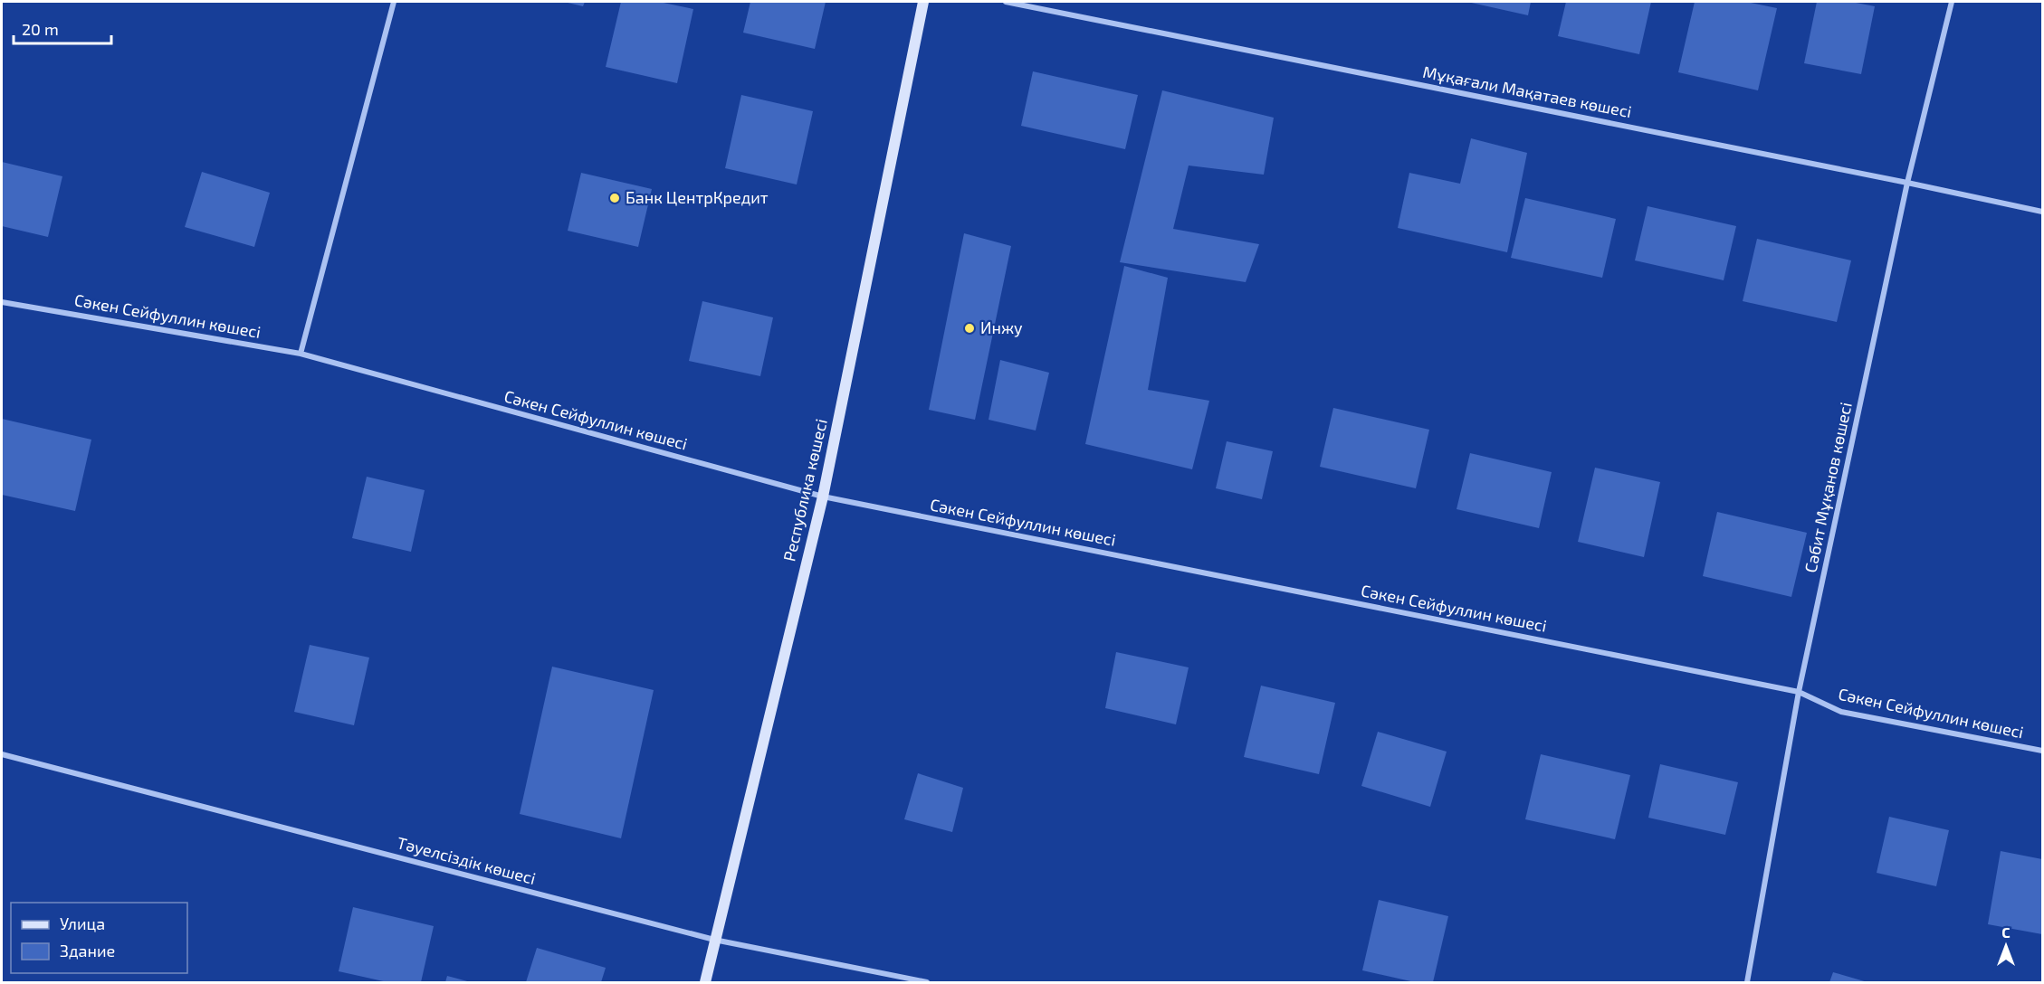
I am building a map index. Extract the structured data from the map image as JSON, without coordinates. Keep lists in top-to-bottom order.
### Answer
{
  "streets": {
    "street": [
      "Мұқағали Мақатаев көшесі",
      "Сәкен Сейфуллин көшесі",
      "Сәбит Мұқанов көшесі",
      "Республика көшесі",
      "Тәуелсіздік көшесі"
    ]
  },
  "crossings": [
    ["Мұқағали Мақатаев көшесі", "Сәбит Мұқанов көшесі"],
    ["Сәкен Сейфуллин көшесі", "Сәбит Мұқанов көшесі"],
    ["Сәкен Сейфуллин көшесі", "Республика көшесі"],
    ["Республика көшесі", "Тәуелсіздік көшесі"]
  ],
  "places": ["Банк ЦентрКредит", "Инжу"],
  "legend": ["Улица", "Здание"],
  "scale_bar": "20 m",
  "north": "top"
}
